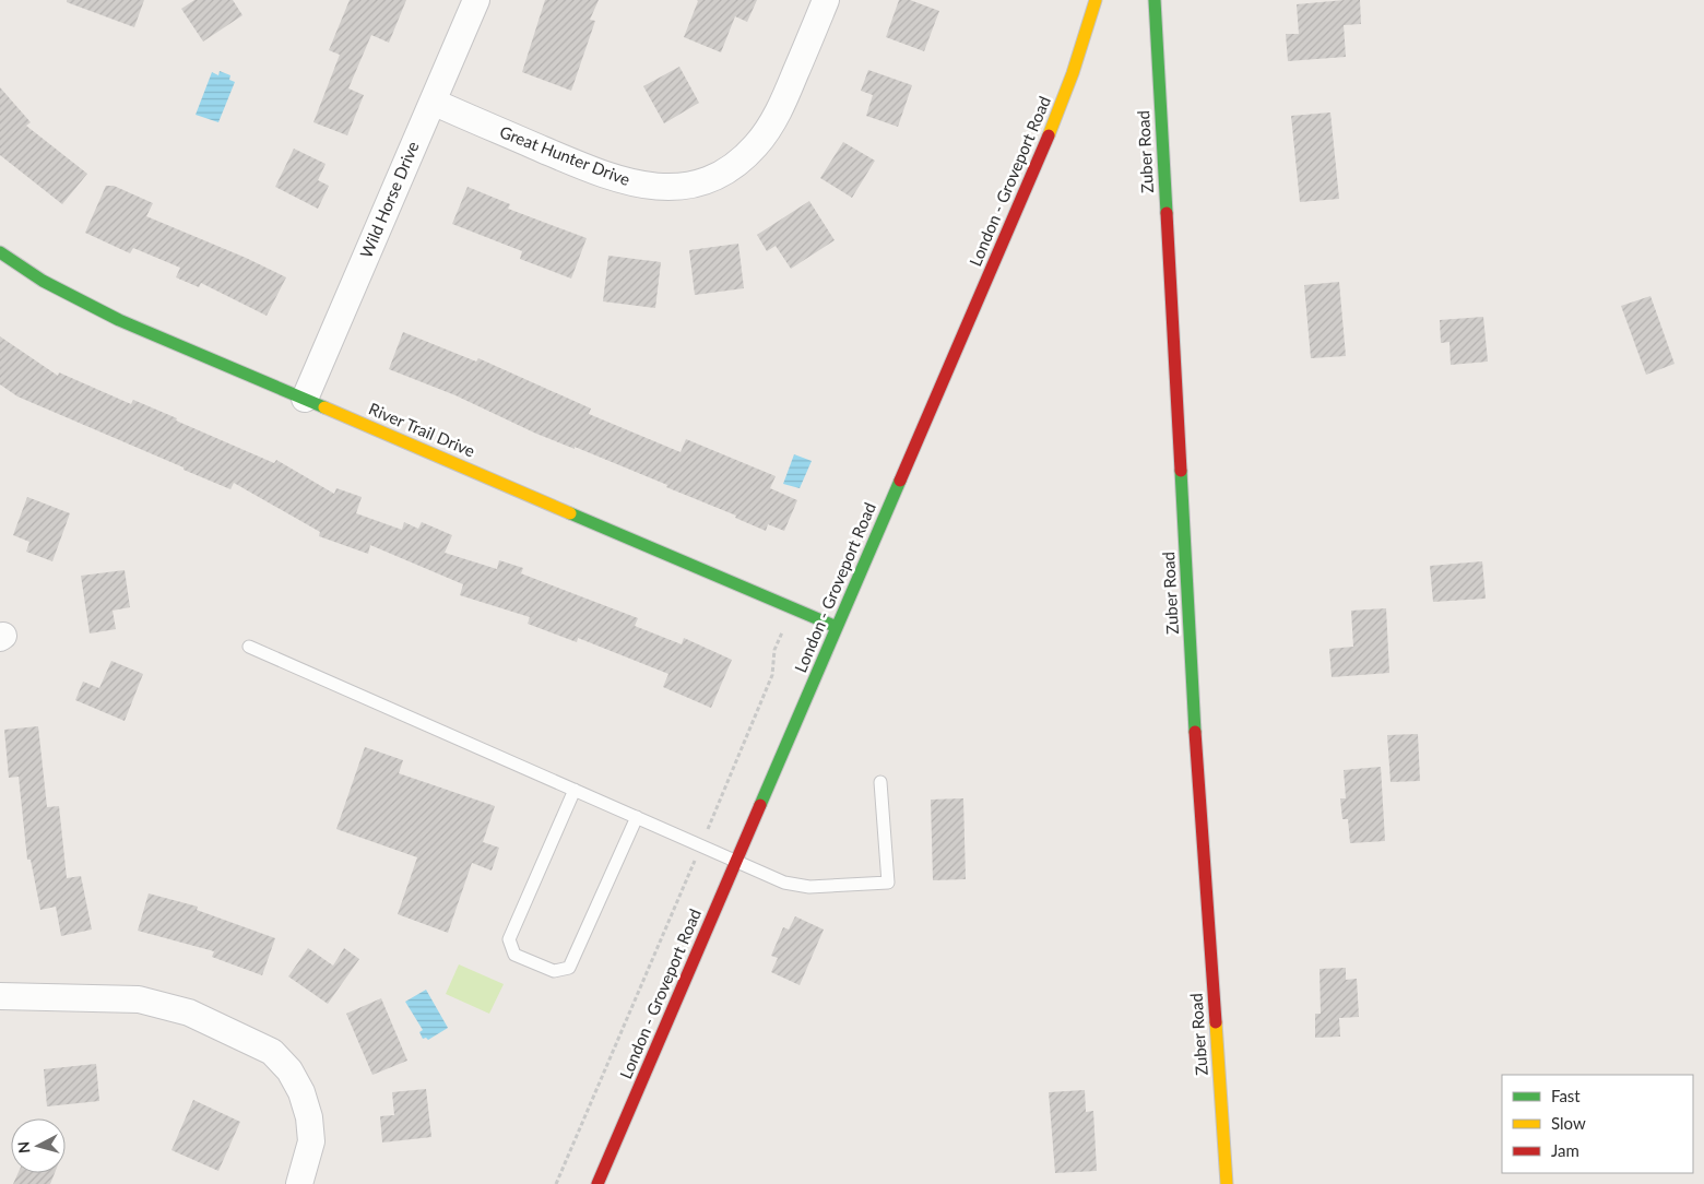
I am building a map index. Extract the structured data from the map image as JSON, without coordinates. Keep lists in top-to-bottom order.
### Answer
{
  "streets": {
    "street": [
      "Zuber Road",
      "Great Hunter Drive",
      "London - Groveport Road",
      "Wild Horse Drive",
      "River Trail Drive"
    ]
  },
  "crossings": [
    ["Great Hunter Drive", "Wild Horse Drive"],
    ["London - Groveport Road", "River Trail Drive"],
    ["Wild Horse Drive", "River Trail Drive"]
  ],
  "legend": ["Fast", "Slow", "Jam"],
  "north": "left"
}
